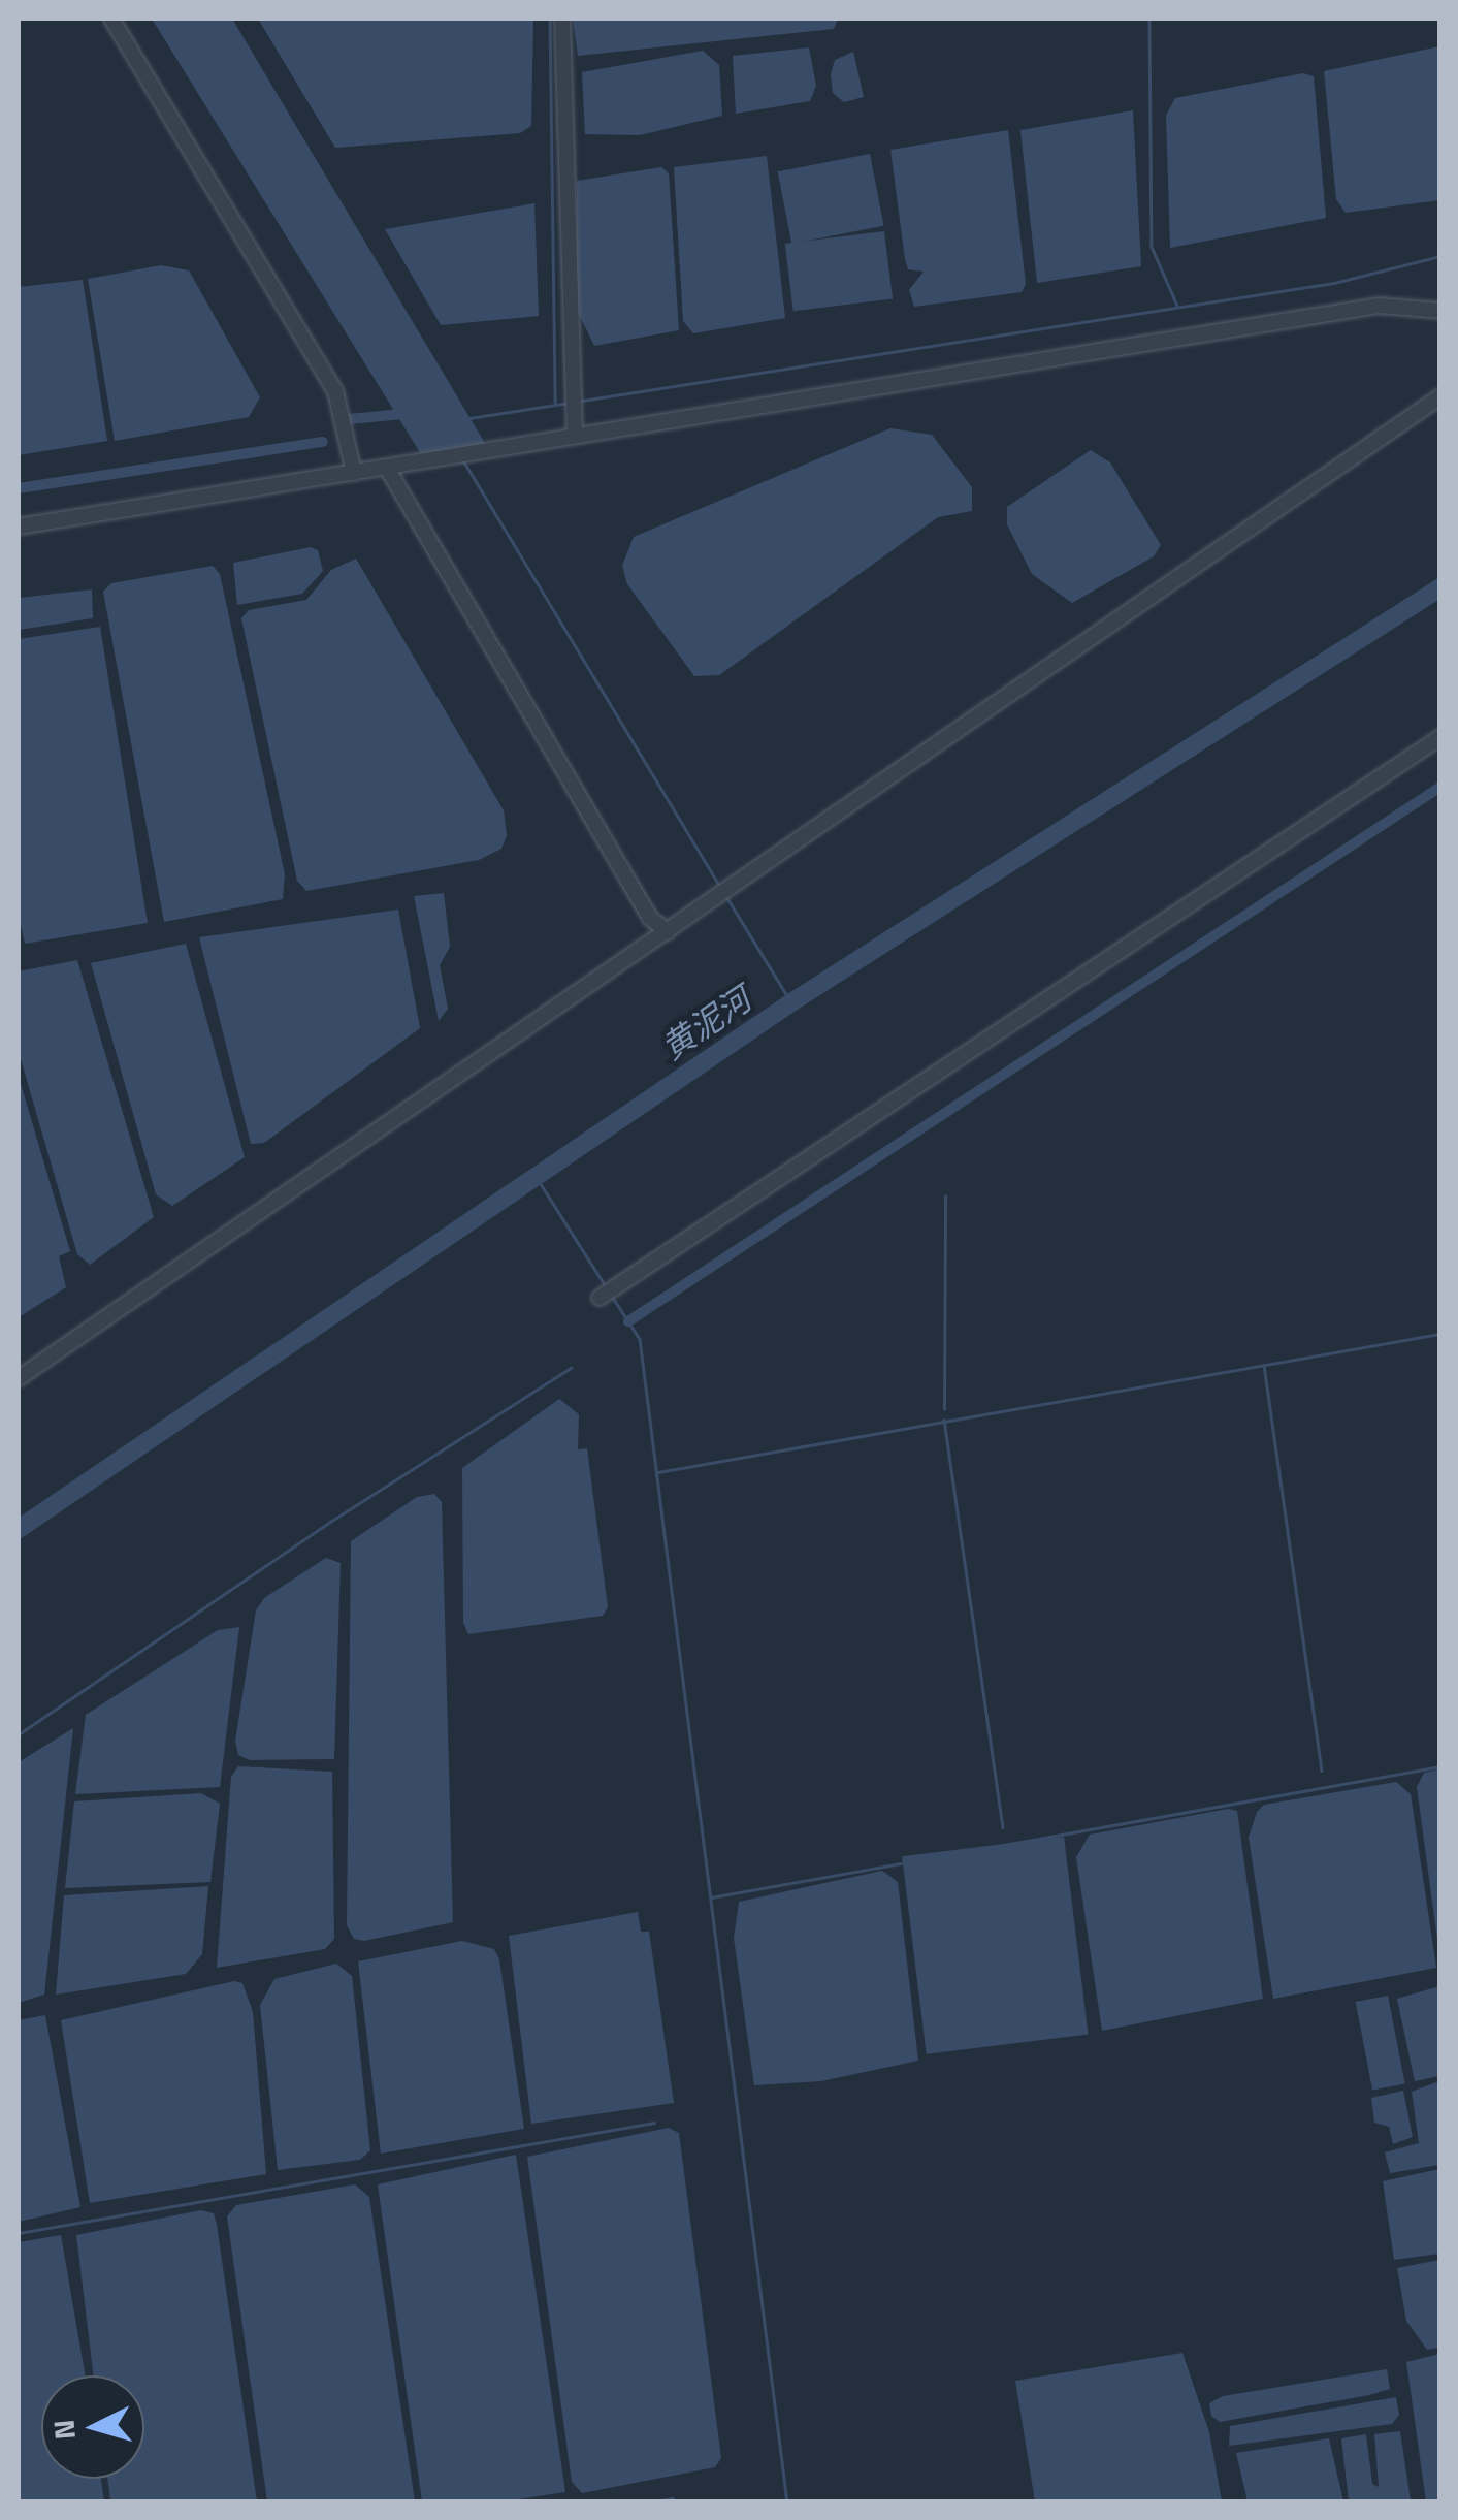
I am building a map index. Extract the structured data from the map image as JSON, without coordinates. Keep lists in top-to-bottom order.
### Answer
{
  "water": ["黄泥河"],
  "north": "left"
}
